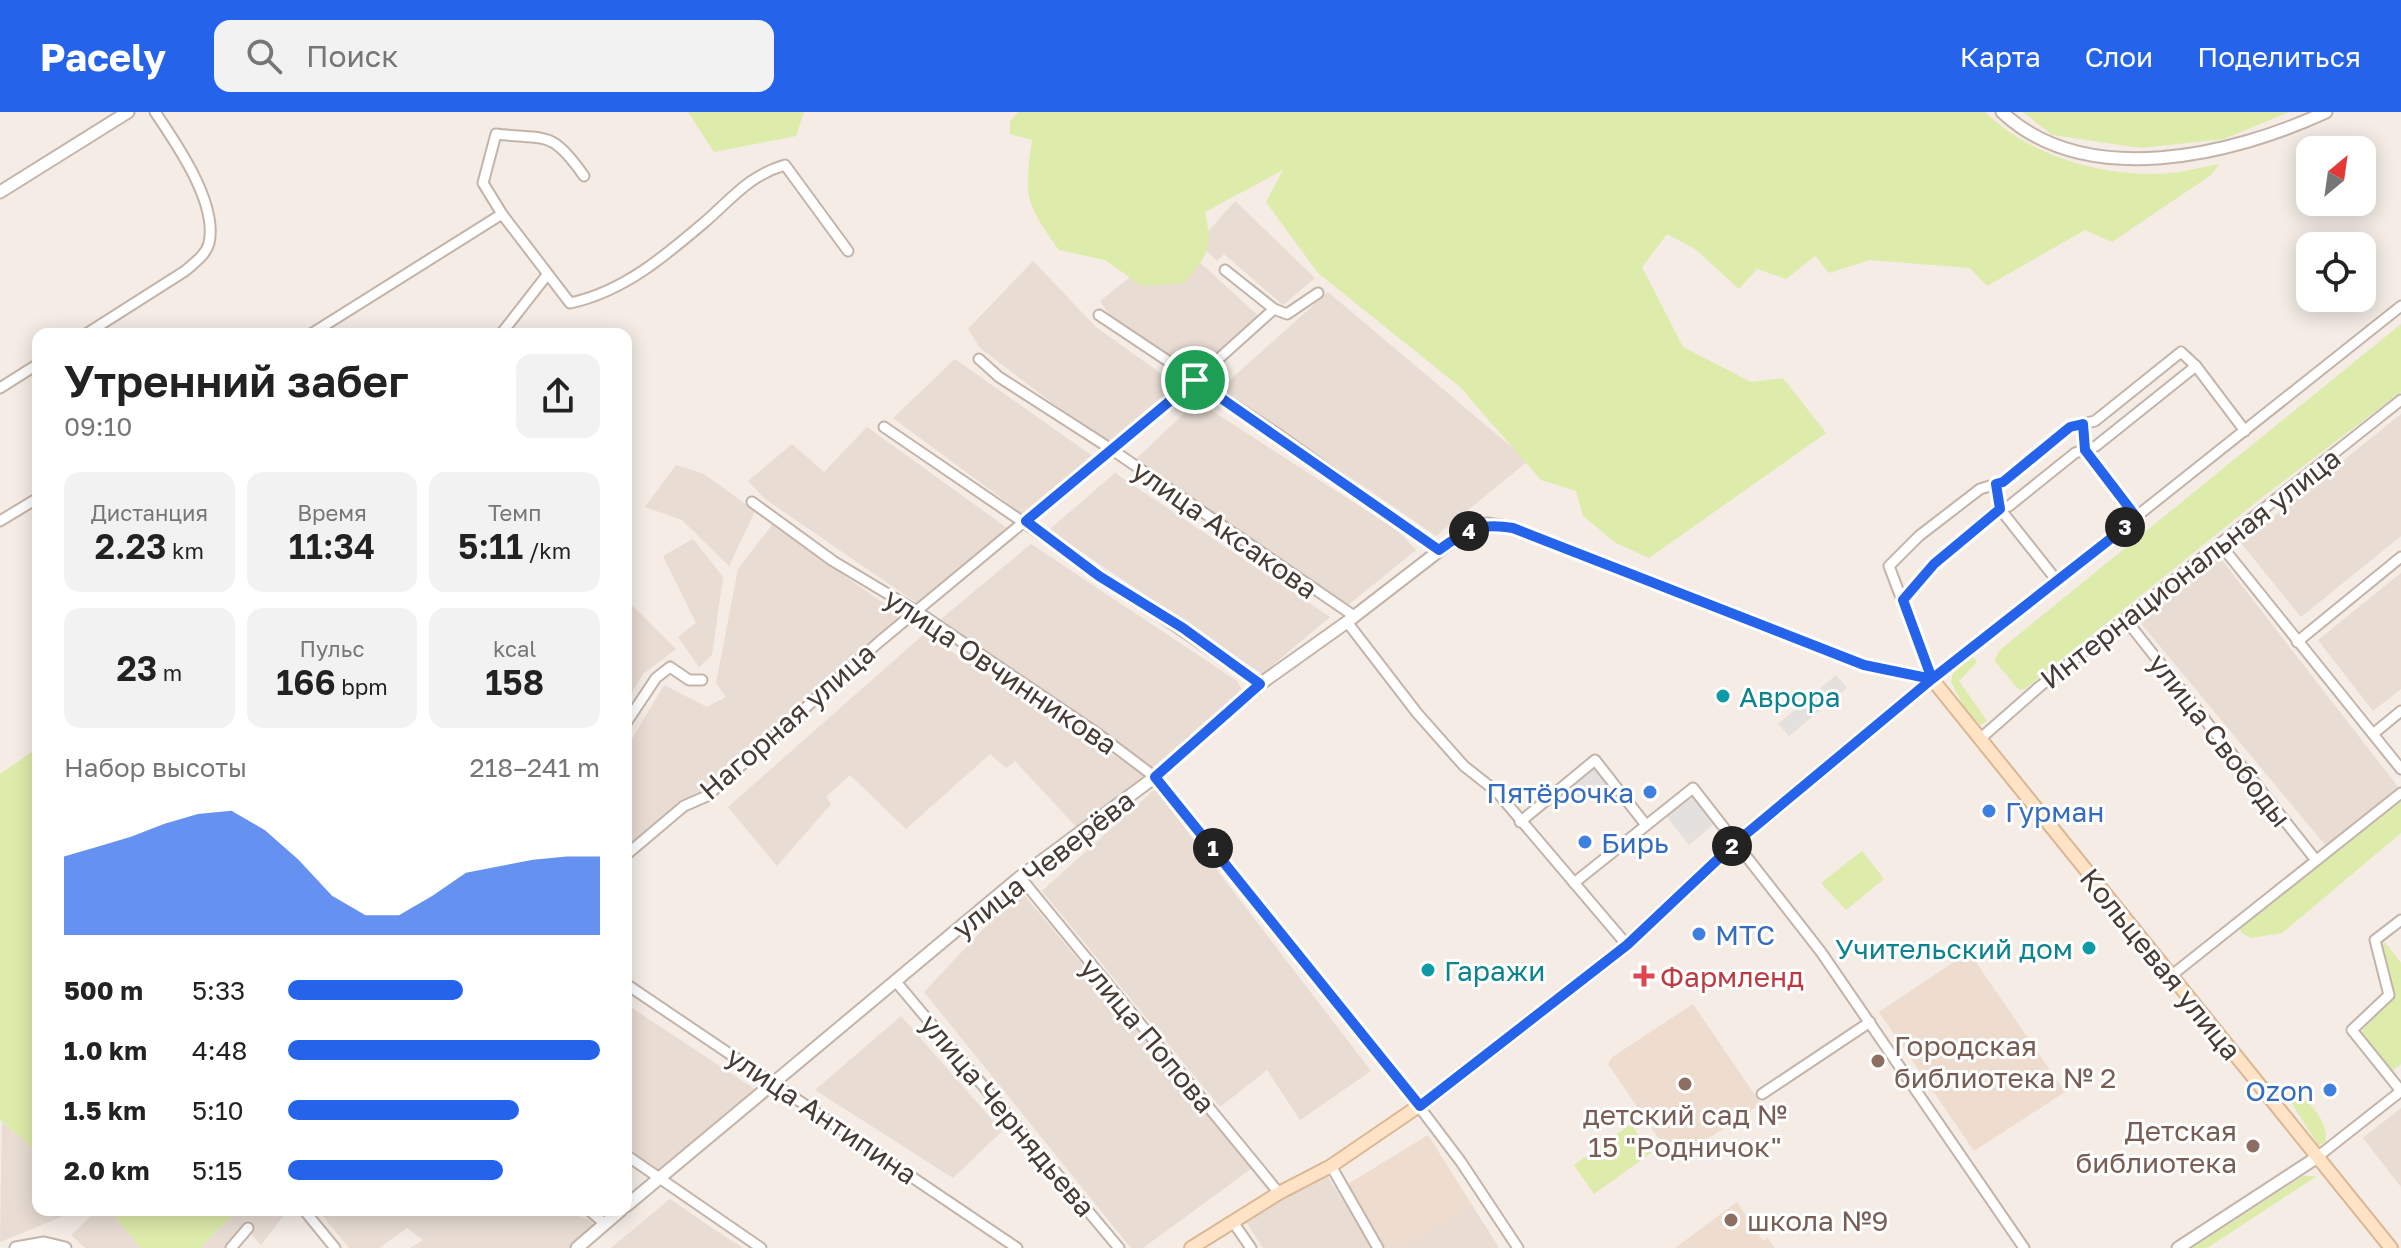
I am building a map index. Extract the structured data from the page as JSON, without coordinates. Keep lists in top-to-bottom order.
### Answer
{
  "streets": {
    "main road": ["Кольцевая улица"],
    "street": [
      "улица Аксакова",
      "Интернациональная улица",
      "улица Овчинникова",
      "Нагорная улица",
      "улица Свободы",
      "улица Чеверёва",
      "улица Попова",
      "улица Антипина",
      "улица Чернядьева"
    ]
  },
  "crossings": [
    ["улица Аксакова", "Нагорная улица"],
    ["улица Аксакова", "улица Чеверёва"],
    ["Интернациональная улица", "улица Свободы"],
    ["Интернациональная улица", "Кольцевая улица"],
    ["улица Овчинникова", "Нагорная улица"],
    ["улица Овчинникова", "улица Чеверёва"],
    ["улица Чеверёва", "Кольцевая улица"],
    ["улица Чеверёва", "улица Попова"],
    ["улица Чеверёва", "улица Антипина"],
    ["улица Чеверёва", "улица Чернядьева"]
  ],
  "places": {
    "other": [
      "Аврора",
      "Пятёрочка",
      "Гурман",
      "Бирь",
      "МТС",
      "Учительский дом",
      "Гаражи",
      "Городская библиотека № 2",
      "детский сад № 15 \"Родничок\"",
      "Ozon",
      "Детская библиотека",
      "школа №9"
    ],
    "health": ["Фармленд"]
  },
  "north": "top right",
  "page": {
    "header": "Pacely",
    "search": "Поиск",
    "nav": ["Карта", "Слои", "Поделиться"],
    "heading": ["Утренний забег", "09:10"],
    "stats": [
      ["Дистанция", "2.23 km"],
      ["Время", "11:34"],
      ["Темп", "5:11 /km"],
      ["23 m"],
      ["Пульс", "166 bpm"],
      ["kcal", "158"]
    ],
    "pins": [
      "3",
      "4",
      "2",
      "1"
    ],
    "chart": ["Набор высоты", "218–241 m"],
    "list": [
      {
        "name": "500 m",
        "note": "5:33"
      },
      {
        "name": "1.0 km",
        "note": "4:48"
      },
      {
        "name": "1.5 km",
        "note": "5:10"
      },
      {
        "name": "2.0 km",
        "note": "5:15"
      }
    ]
  }
}
